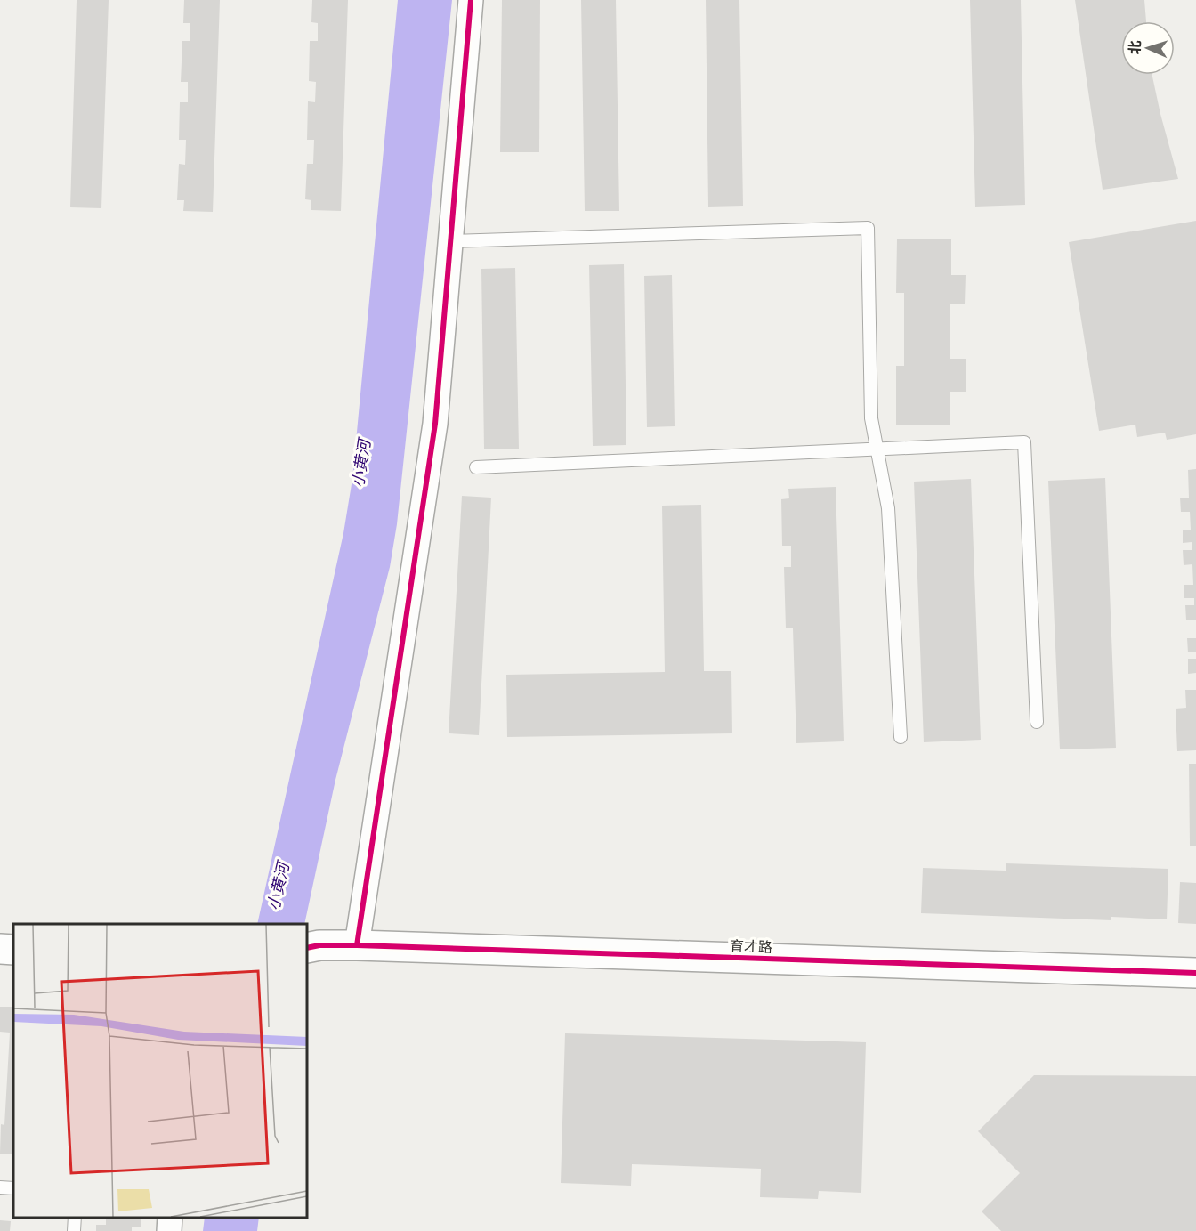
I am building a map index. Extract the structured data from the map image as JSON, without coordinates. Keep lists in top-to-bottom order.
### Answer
{
  "streets": {
    "street": ["育才路"]
  },
  "water": ["小黄河"],
  "north": "left"
}
